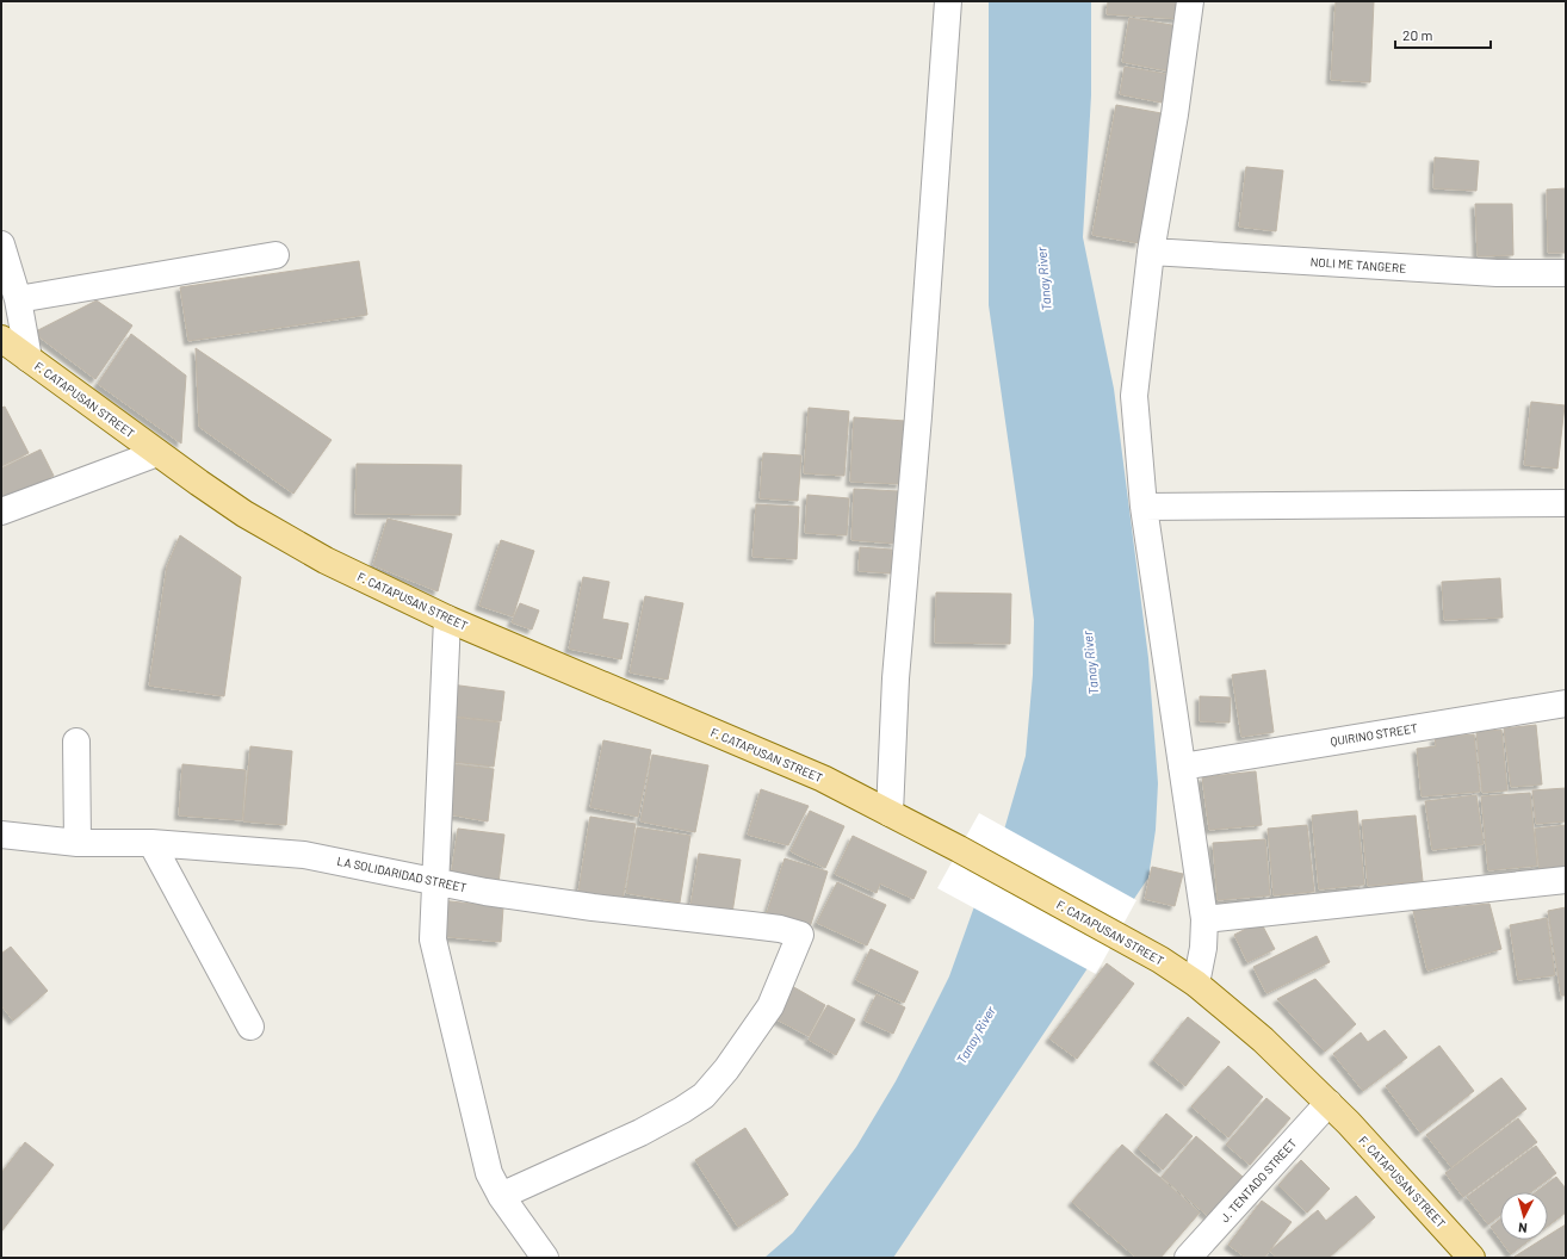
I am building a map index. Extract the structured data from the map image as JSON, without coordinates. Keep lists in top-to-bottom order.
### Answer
{
  "streets": {
    "main road": ["F. CATAPUSAN STREET"],
    "street": [
      "NOLI ME TANGERE",
      "QUIRINO STREET",
      "LA SOLIDARIDAD STREET",
      "J. TENTADO STREET"
    ]
  },
  "crossings": [
    ["F. CATAPUSAN STREET", "J. TENTADO STREET"]
  ],
  "water": ["Tanay River"],
  "scale_bar": "20 m",
  "north": "bottom"
}
